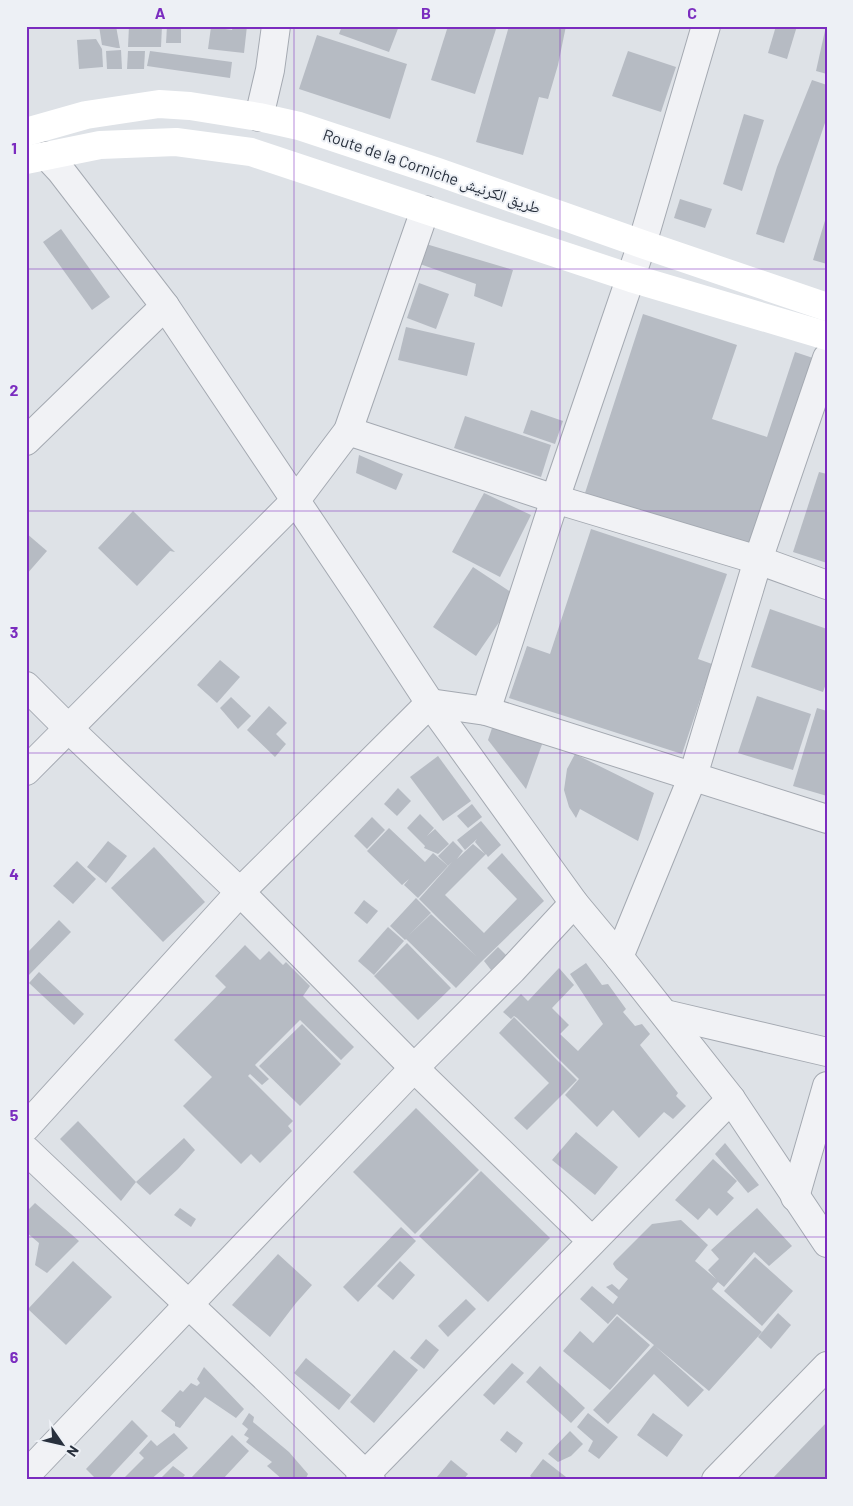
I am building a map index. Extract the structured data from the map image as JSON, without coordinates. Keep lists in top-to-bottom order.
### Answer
{
  "streets": {
    "street": ["Route de la Corniche طريق الكرنيش"]
  },
  "north": "bottom right",
  "grid": {
    "columns": ["A", "B", "C"],
    "rows": [
      "1",
      "2",
      "3",
      "4",
      "5",
      "6"
    ]
  }
}
